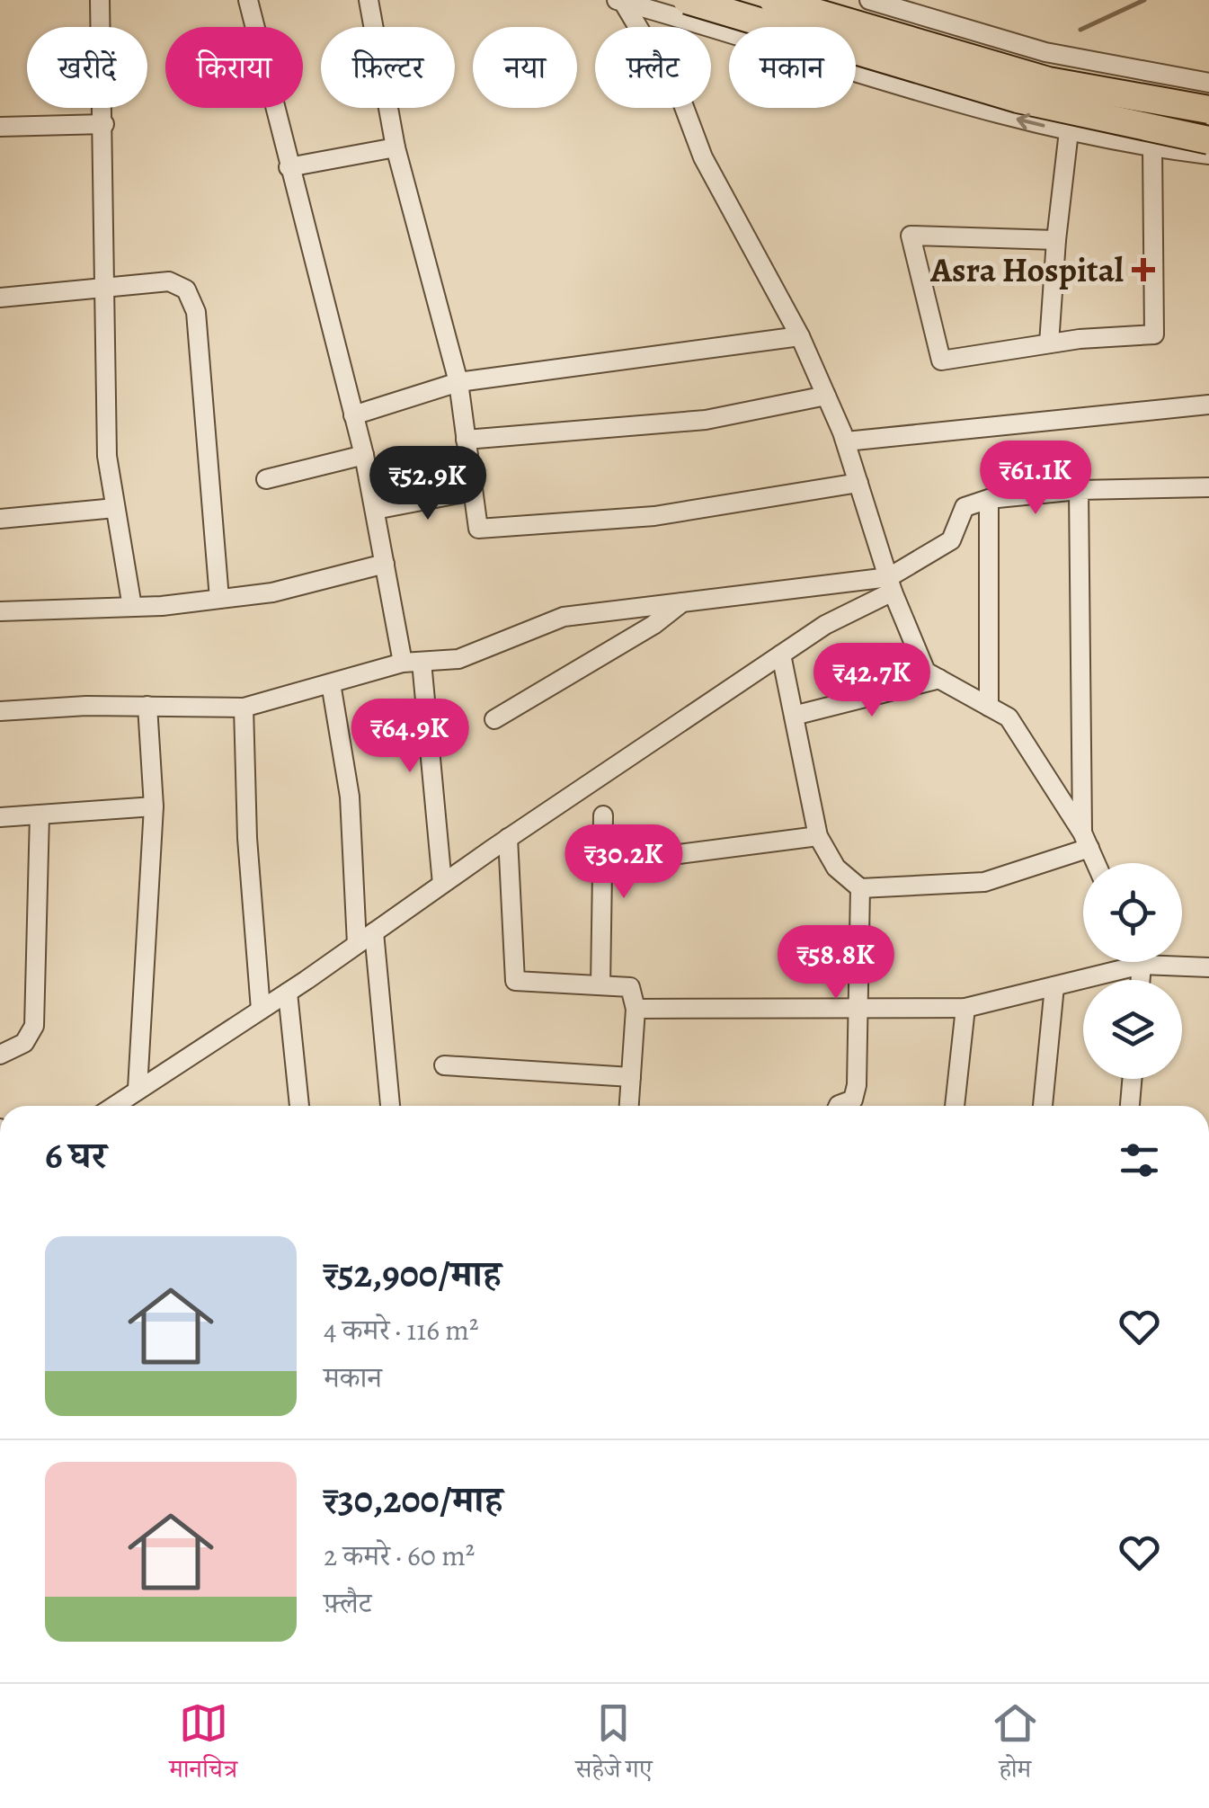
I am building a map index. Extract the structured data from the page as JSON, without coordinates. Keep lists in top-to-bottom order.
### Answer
{
  "places": {
    "health": ["Asra Hospital"]
  },
  "page": {
    "chip": [
      "खरीदें",
      "किराया",
      "फ़िल्टर",
      "नया",
      "फ़्लैट",
      "मकान"
    ],
    "price": [
      "₹61.1K",
      "₹52.9K",
      "₹42.7K",
      "₹64.9K",
      "₹30.2K",
      "₹58.8K"
    ],
    "heading": "6 घर",
    "list": [
      {
        "name": "₹52,900/माह",
        "note": "4 कमरे · 116 m² · मकान"
      },
      {
        "name": "₹30,200/माह",
        "note": "2 कमरे · 60 m² · फ़्लैट"
      }
    ],
    "tabs": ["मानचित्र", "सहेजे गए", "होम"]
  }
}
